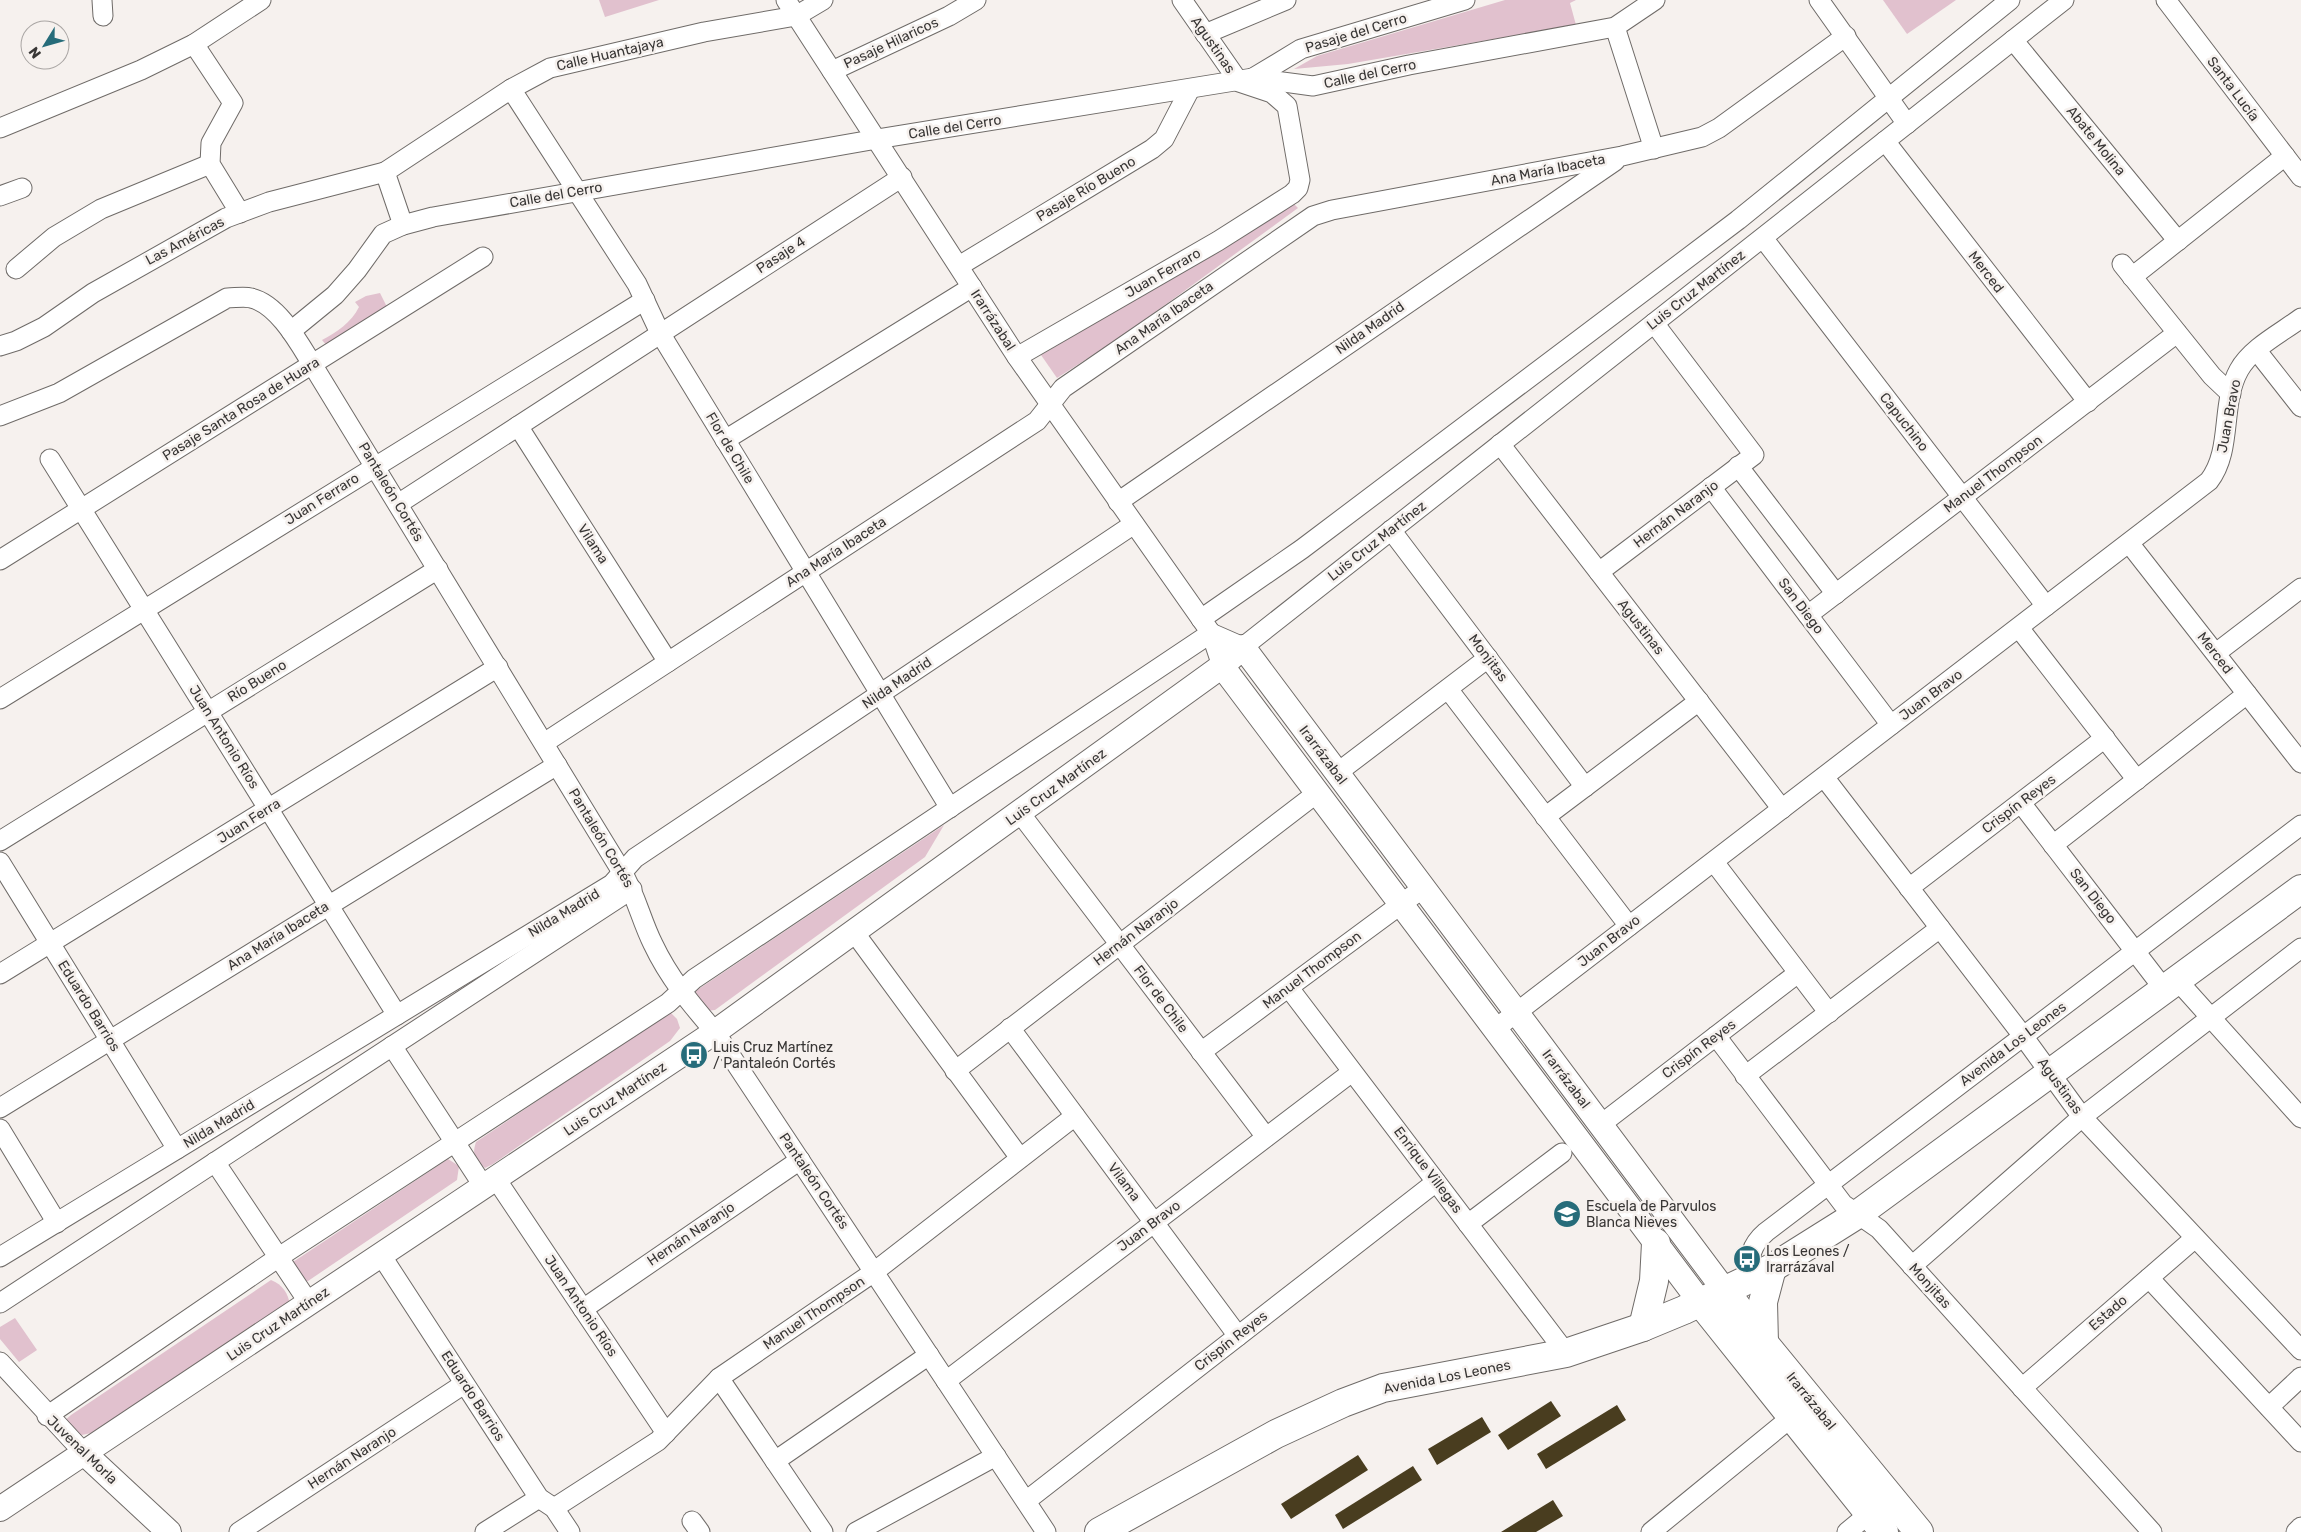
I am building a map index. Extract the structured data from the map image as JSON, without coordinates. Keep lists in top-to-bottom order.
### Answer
{
  "streets": {
    "main road": ["Irarrázabal", "Avenida Los Leones"],
    "street": [
      "Pasaje del Cerro",
      "Pasaje Hilaricos",
      "Agustinas",
      "Calle Huantajaya",
      "Calle del Cerro",
      "Santa Lucía",
      "Abate Molina",
      "Ana María Ibaceta",
      "Pasaje Río Bueno",
      "Las Américas",
      "Pasaje 4",
      "Merced",
      "Juan Ferraro",
      "Luis Cruz Martínez",
      "Nilda Madrid",
      "Pasaje Santa Rosa de Huara",
      "Juan Bravo",
      "Capuchino",
      "Flor de Chile",
      "Manuel Thompson",
      "Pantaleón Cortés",
      "Hernán Naranjo",
      "Vilama",
      "San Diego",
      "Monjitas",
      "Río Bueno",
      "Juan Antonio Ríos",
      "Crispín Reyes",
      "Juan Ferra",
      "Eduardo Barrios",
      "Enrique Villegas",
      "Estado",
      "Juvenal Morla"
    ]
  },
  "crossings": [
    ["Pasaje del Cerro", "Agustinas"],
    ["Pasaje del Cerro", "Calle del Cerro"],
    ["Pasaje Hilaricos", "Irarrázabal"],
    ["Agustinas", "Calle del Cerro"],
    ["Agustinas", "Juan Ferraro"],
    ["Agustinas", "Luis Cruz Martínez"],
    ["Agustinas", "Juan Bravo"],
    ["Agustinas", "Hernán Naranjo"],
    ["Agustinas", "Crispín Reyes"],
    ["Agustinas", "Avenida Los Leones"],
    ["Agustinas", "Estado"],
    ["Calle Huantajaya", "Las Américas"],
    ["Calle Huantajaya", "Irarrázabal"],
    ["Calle Huantajaya", "Flor de Chile"],
    ["Calle del Cerro", "Pasaje Río Bueno"],
    ["Calle del Cerro", "Irarrázabal"],
    ["Calle del Cerro", "Flor de Chile"],
    ["Calle del Cerro", "Pantaleón Cortés"],
    ["Abate Molina", "Luis Cruz Martínez"],
    ["Ana María Ibaceta", "Irarrázabal"],
    ["Ana María Ibaceta", "Nilda Madrid"],
    ["Ana María Ibaceta", "Flor de Chile"],
    ["Ana María Ibaceta", "Pantaleón Cortés"],
    ["Ana María Ibaceta", "Vilama"],
    ["Ana María Ibaceta", "Juan Antonio Ríos"],
    ["Ana María Ibaceta", "Eduardo Barrios"],
    ["Pasaje Río Bueno", "Irarrázabal"],
    ["Pasaje 4", "Irarrázabal"],
    ["Pasaje 4", "Flor de Chile"],
    ["Merced", "Luis Cruz Martínez"],
    ["Merced", "Juan Bravo"],
    ["Merced", "Manuel Thompson"],
    ["Juan Ferraro", "Irarrázabal"],
    ["Juan Ferraro", "Flor de Chile"],
    ["Juan Ferraro", "Pantaleón Cortés"],
    ["Juan Ferraro", "Juan Antonio Ríos"],
    ["Luis Cruz Martínez", "Irarrázabal"],
    ["Luis Cruz Martínez", "Capuchino"],
    ["Luis Cruz Martínez", "Flor de Chile"],
    ["Luis Cruz Martínez", "Pantaleón Cortés"],
    ["Luis Cruz Martínez", "Hernán Naranjo"],
    ["Luis Cruz Martínez", "Monjitas"],
    ["Luis Cruz Martínez", "Juan Antonio Ríos"],
    ["Luis Cruz Martínez", "Eduardo Barrios"],
    ["Luis Cruz Martínez", "Juvenal Morla"],
    ["Irarrázabal", "Nilda Madrid"],
    ["Irarrázabal", "Juan Bravo"],
    ["Irarrázabal", "Manuel Thompson"],
    ["Irarrázabal", "Hernán Naranjo"],
    ["Irarrázabal", "Crispín Reyes"],
    ["Irarrázabal", "Avenida Los Leones"],
    ["Nilda Madrid", "Flor de Chile"],
    ["Nilda Madrid", "Pantaleón Cortés"],
    ["Nilda Madrid", "Juan Antonio Ríos"],
    ["Nilda Madrid", "Eduardo Barrios"],
    ["Pasaje Santa Rosa de Huara", "Pantaleón Cortés"],
    ["Pasaje Santa Rosa de Huara", "Juan Antonio Ríos"],
    ["Juan Bravo", "Capuchino"],
    ["Juan Bravo", "Flor de Chile"],
    ["Juan Bravo", "Pantaleón Cortés"],
    ["Juan Bravo", "Vilama"],
    ["Juan Bravo", "San Diego"],
    ["Juan Bravo", "Enrique Villegas"],
    ["Capuchino", "Manuel Thompson"],
    ["Flor de Chile", "Manuel Thompson"],
    ["Flor de Chile", "Hernán Naranjo"],
    ["Manuel Thompson", "Pantaleón Cortés"],
    ["Manuel Thompson", "Vilama"],
    ["Manuel Thompson", "San Diego"],
    ["Manuel Thompson", "Juan Antonio Ríos"],
    ["Manuel Thompson", "Eduardo Barrios"],
    ["Manuel Thompson", "Enrique Villegas"],
    ["Pantaleón Cortés", "Hernán Naranjo"],
    ["Pantaleón Cortés", "Río Bueno"],
    ["Pantaleón Cortés", "Crispín Reyes"],
    ["Pantaleón Cortés", "Juan Ferra"],
    ["Hernán Naranjo", "Vilama"],
    ["Hernán Naranjo", "San Diego"],
    ["Hernán Naranjo", "Juan Antonio Ríos"],
    ["Hernán Naranjo", "Eduardo Barrios"],
    ["Vilama", "Crispín Reyes"],
    ["San Diego", "Crispín Reyes"],
    ["San Diego", "Avenida Los Leones"],
    ["Monjitas", "Crispín Reyes"],
    ["Monjitas", "Avenida Los Leones"],
    ["Monjitas", "Estado"],
    ["Río Bueno", "Juan Antonio Ríos"],
    ["Juan Antonio Ríos", "Juan Ferra"],
    ["Crispín Reyes", "Enrique Villegas"],
    ["Juan Ferra", "Eduardo Barrios"],
    ["Avenida Los Leones", "Enrique Villegas"]
  ],
  "places": {
    "bus stop": ["Luis Cruz Martínez / Pantaleón Cortés", "Los Leones / Irarrázaval"],
    "school or university": ["Escuela de Parvulos Blanca Nieves"]
  },
  "north": "bottom left"
}
